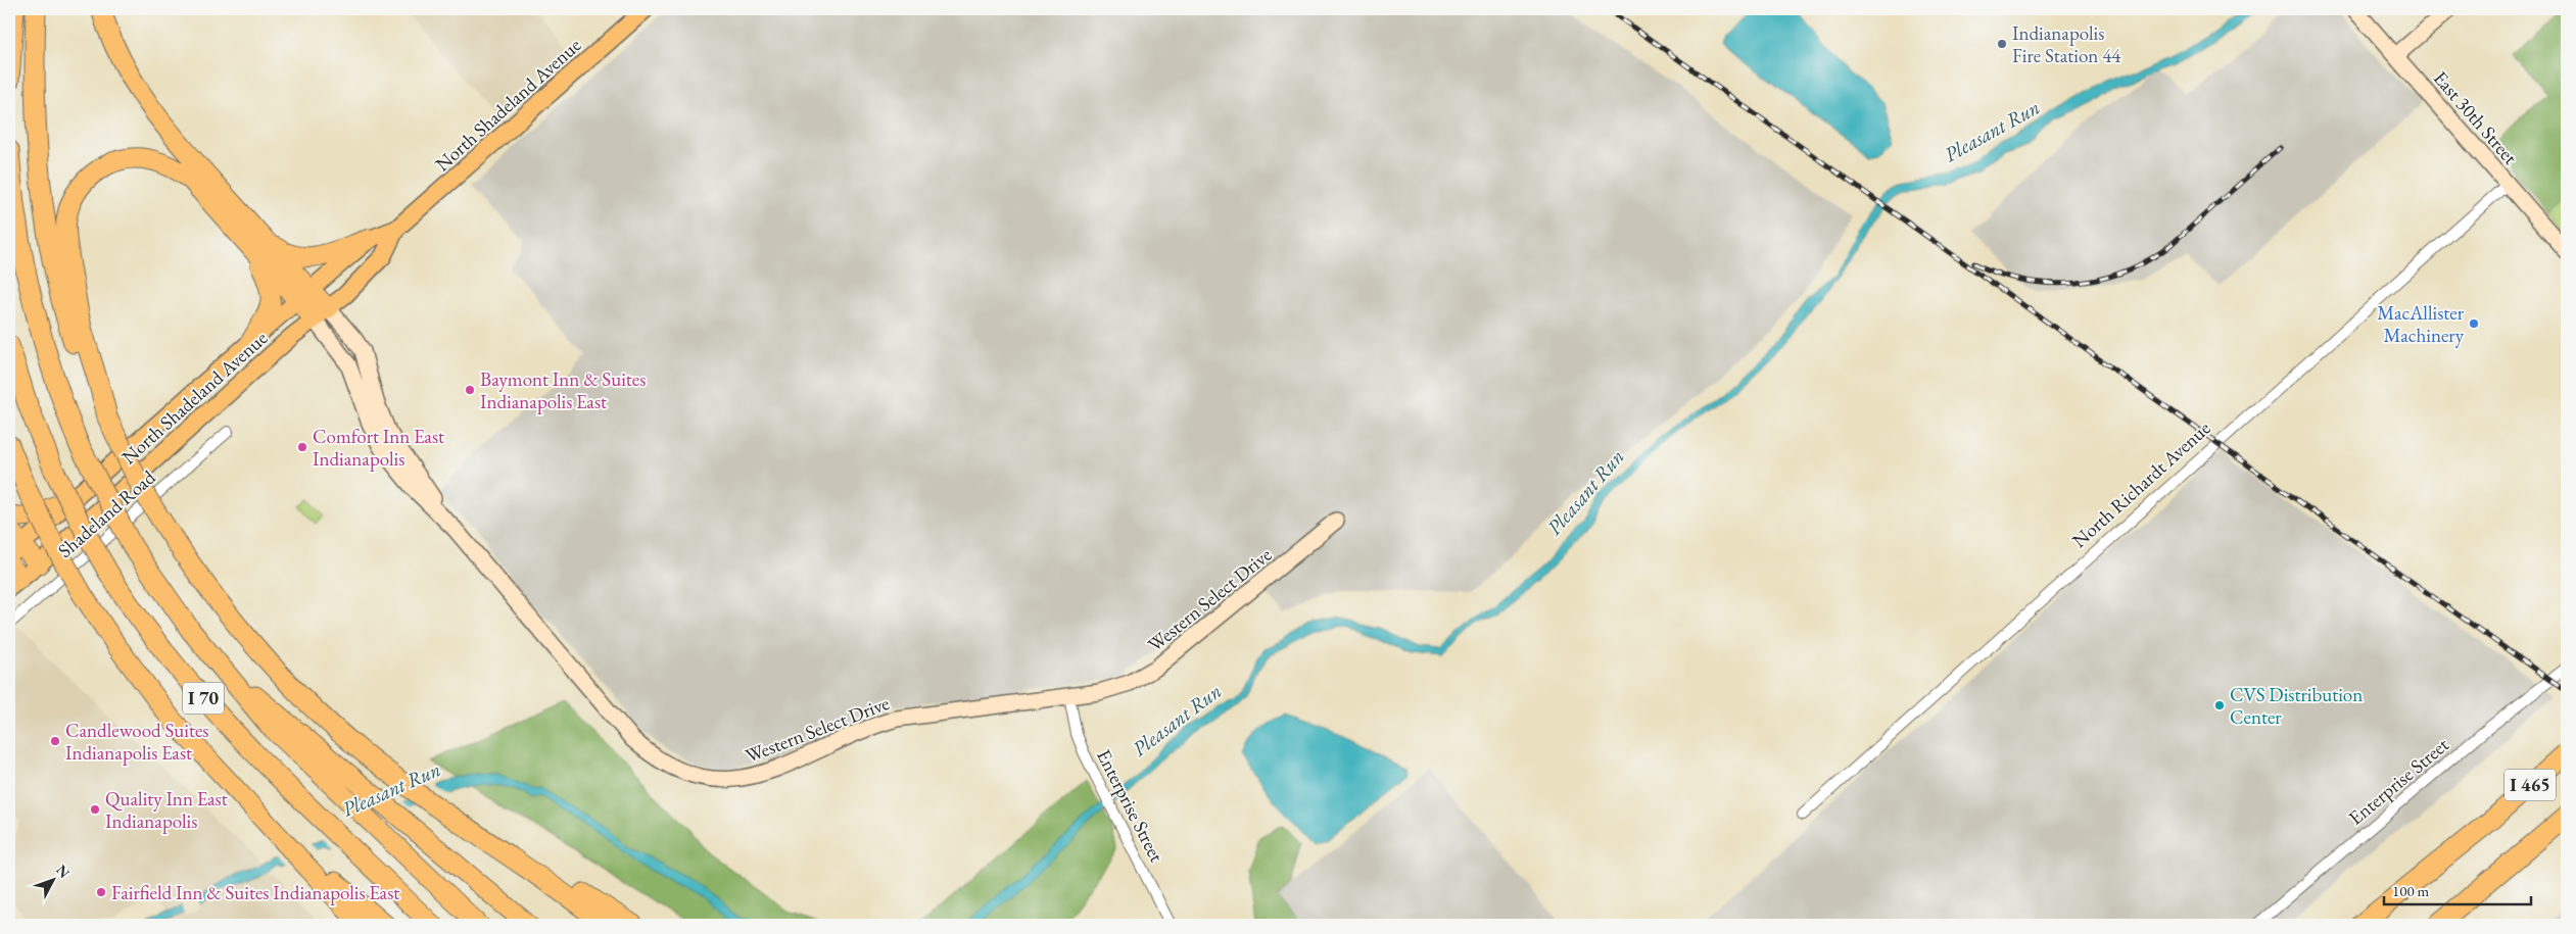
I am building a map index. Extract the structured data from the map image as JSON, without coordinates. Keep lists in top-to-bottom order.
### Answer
{
  "streets": {
    "highway": ["I 70", "I 465"],
    "main road": ["North Shadeland Avenue"],
    "street": [
      "East 30th Street",
      "North Richardt Avenue",
      "Shadeland Road",
      "Western Select Drive",
      "Enterprise Street"
    ]
  },
  "crossings": [
    ["North Shadeland Avenue", "Western Select Drive"],
    ["East 30th Street", "North Richardt Avenue"],
    ["Western Select Drive", "Enterprise Street"]
  ],
  "water": ["Pleasant Run"],
  "places": [
    "Indianapolis Fire Station 44",
    "MacAllister Machinery",
    "Baymont Inn & Suites Indianapolis East",
    "Comfort Inn East Indianapolis",
    "CVS Distribution Center",
    "Candlewood Suites Indianapolis East",
    "Quality Inn East Indianapolis",
    "Fairfield Inn & Suites Indianapolis East"
  ],
  "scale_bar": "100 m",
  "north": "top right"
}
